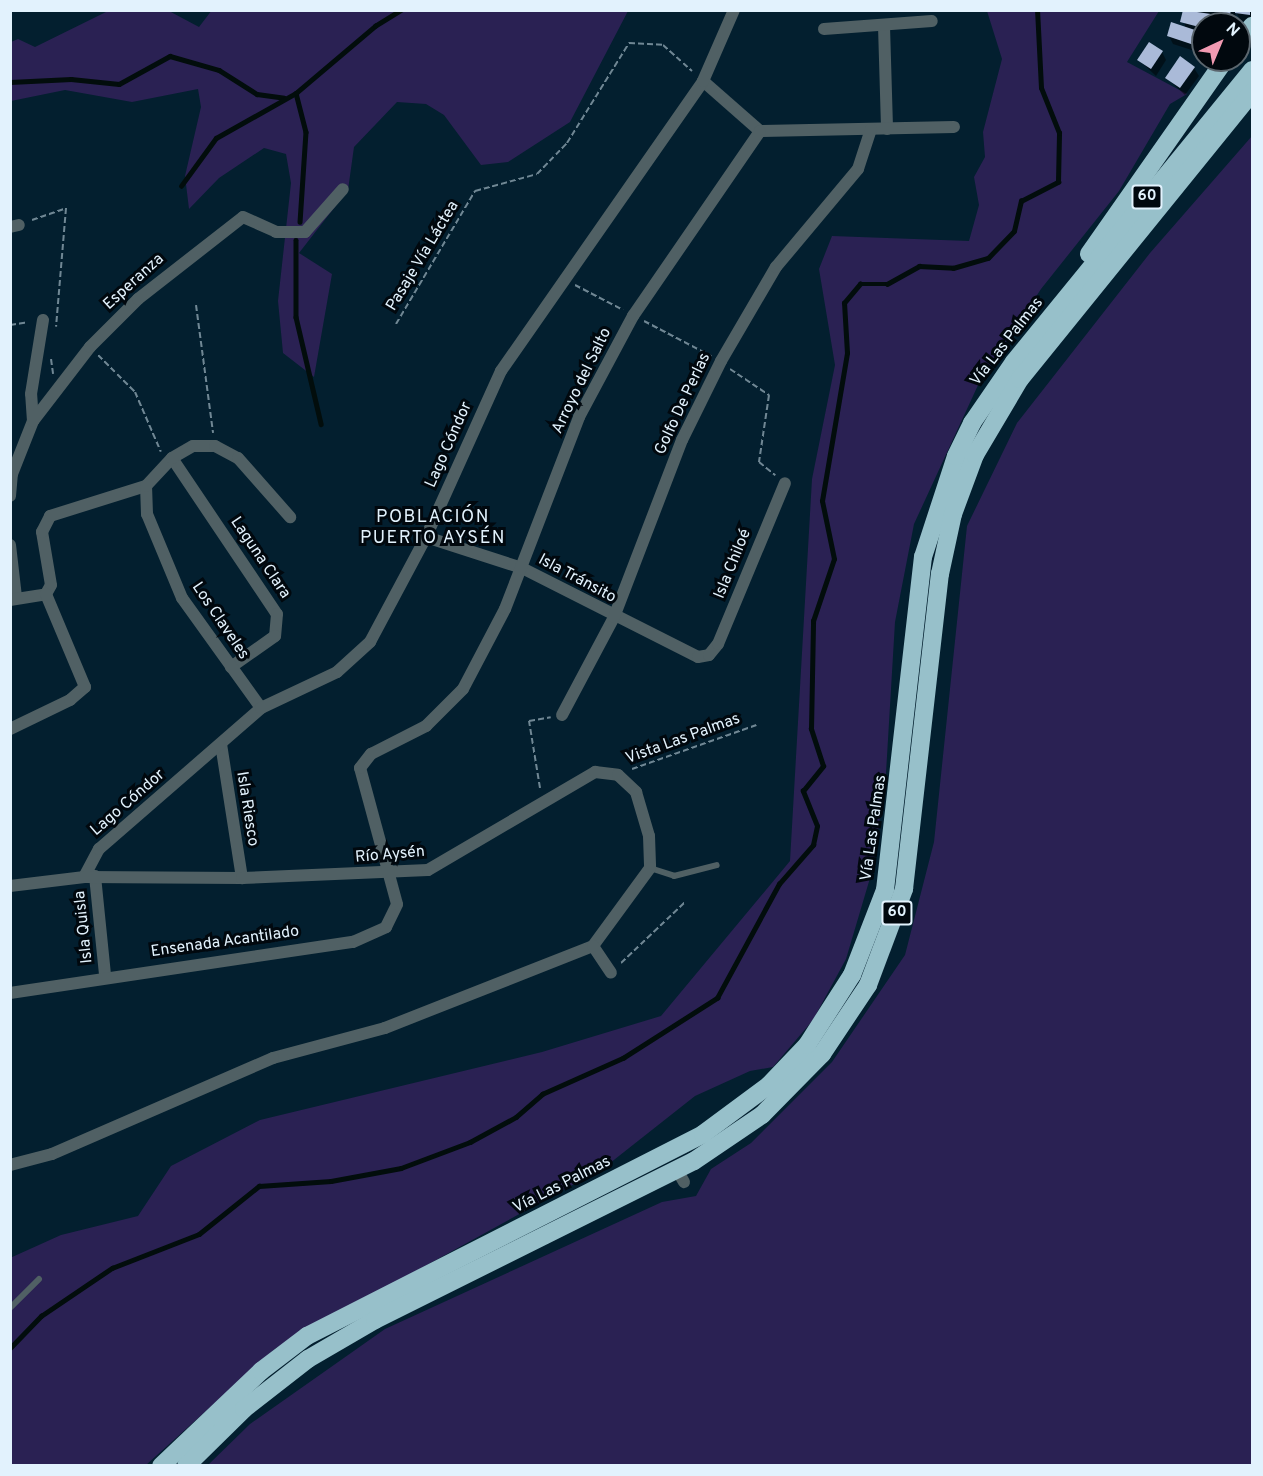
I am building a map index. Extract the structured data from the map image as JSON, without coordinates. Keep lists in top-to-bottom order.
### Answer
{
  "streets": {
    "highway": ["60", "Vía Las Palmas"],
    "street": [
      "Esperanza",
      "Arroyo del Salto",
      "Golfo De Perlas",
      "Lago Cóndor",
      "Laguna Clara",
      "Isla Chiloé",
      "Isla Tránsito",
      "Los Claveles",
      "Isla Riesco",
      "Río Aysén",
      "Isla Quisla",
      "Ensenada Acantilado"
    ],
    "path": ["Pasaje Vía Láctea", "Vista Las Palmas"]
  },
  "crossings": [
    ["Pasaje Vía Láctea", "Lago Cóndor"],
    ["Arroyo del Salto", "Isla Tránsito"],
    ["Arroyo del Salto", "Río Aysén"],
    ["Arroyo del Salto", "Ensenada Acantilado"],
    ["Golfo De Perlas", "Isla Tránsito"],
    ["Lago Cóndor", "Isla Tránsito"],
    ["Lago Cóndor", "Los Claveles"],
    ["Lago Cóndor", "Isla Riesco"],
    ["Lago Cóndor", "Río Aysén"],
    ["Lago Cóndor", "Isla Quisla"],
    ["Laguna Clara", "Los Claveles"],
    ["Isla Chiloé", "Isla Tránsito"],
    ["Vista Las Palmas", "Río Aysén"],
    ["Isla Riesco", "Río Aysén"],
    ["Río Aysén", "Isla Quisla"],
    ["Río Aysén", "Ensenada Acantilado"],
    ["Isla Quisla", "Ensenada Acantilado"]
  ],
  "districts": ["POBLACIÓN PUERTO AYSÉN"],
  "north": "top right"
}
